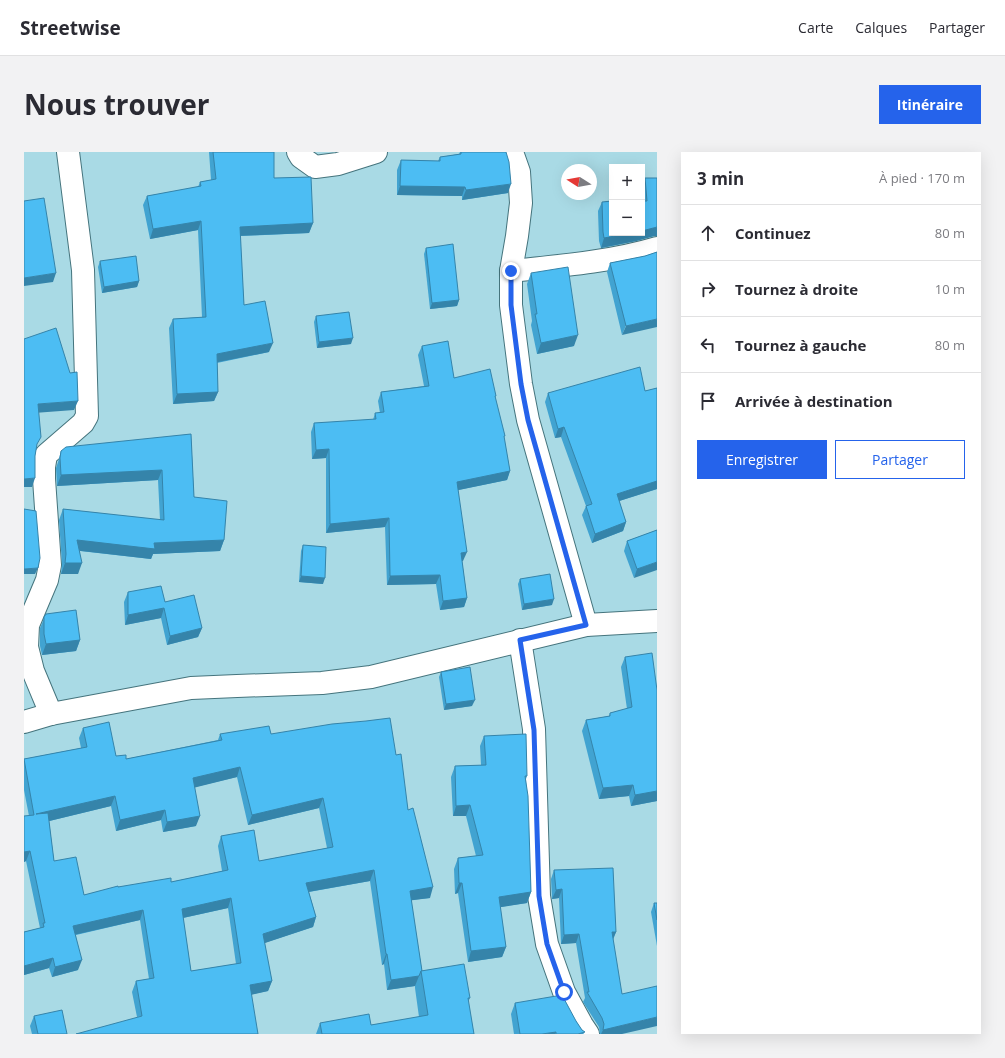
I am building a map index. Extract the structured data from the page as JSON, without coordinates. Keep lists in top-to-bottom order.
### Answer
{
  "north": "left",
  "page": {
    "header": "Streetwise",
    "nav": ["Carte", "Calques", "Partager"],
    "title": "Nous trouver",
    "buttons": [
      "Itinéraire",
      ["Enregistrer", "Partager"]
    ],
    "heading": ["3 min", "À pied · 170 m"],
    "map_buttons": ["+", "−"],
    "list": [
      ["Continuez", "80 m"],
      ["Tournez à droite", "10 m"],
      ["Tournez à gauche", "80 m"],
      "Arrivée à destination"
    ]
  }
}
